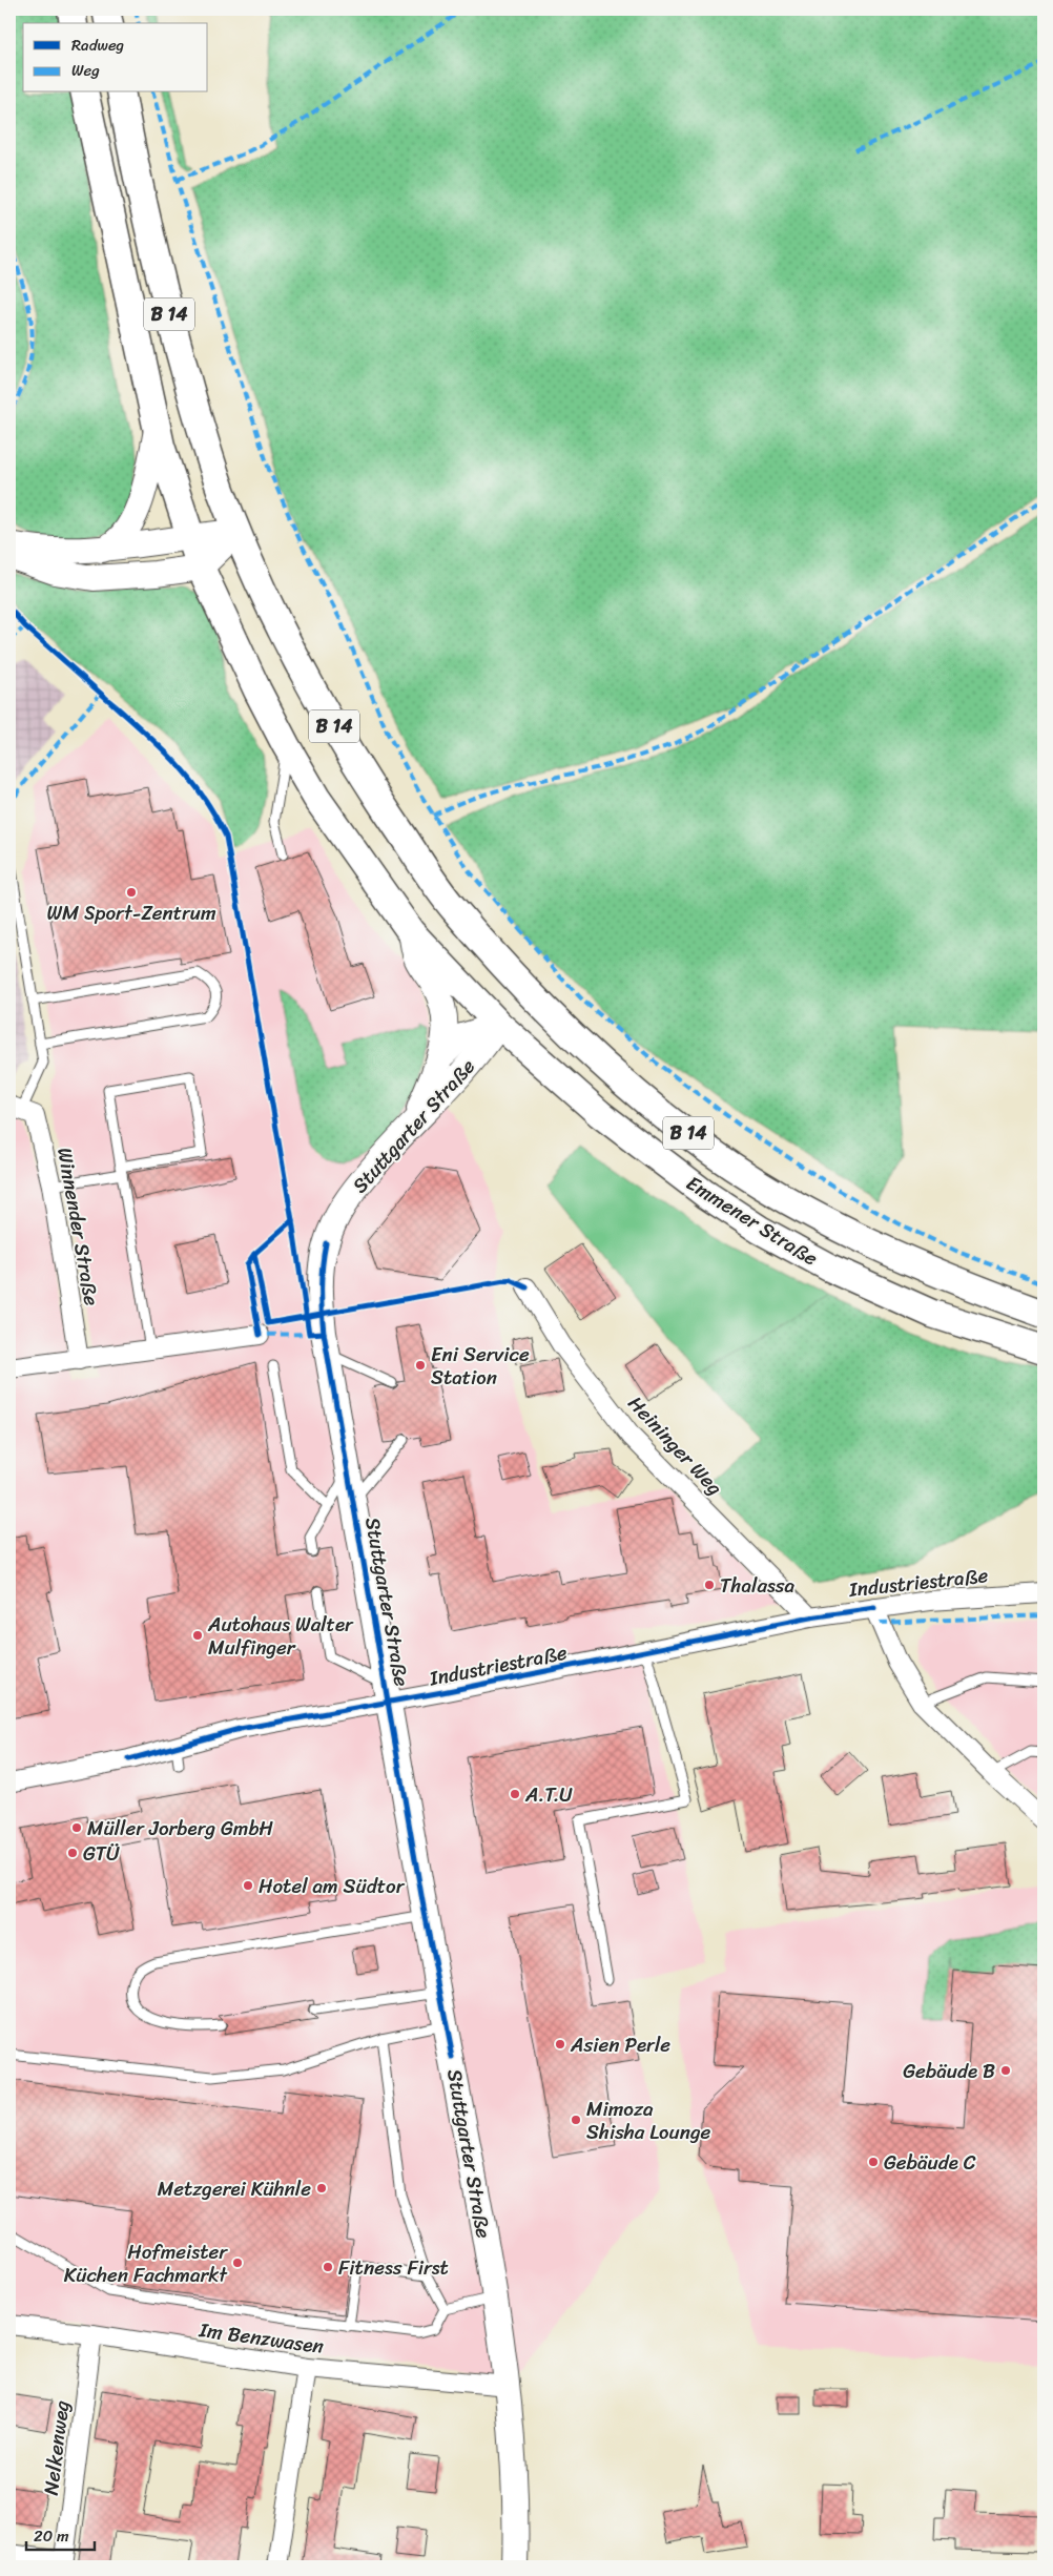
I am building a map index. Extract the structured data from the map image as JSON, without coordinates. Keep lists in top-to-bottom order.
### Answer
{
  "streets": {
    "main road": ["B 14", "Emmener Straße"],
    "street": [
      "Stuttgarter Straße",
      "Winnender Straße",
      "Heininger Weg",
      "Industriestraße",
      "Im Benzwasen",
      "Nelkenweg"
    ]
  },
  "crossings": [
    ["B 14", "Stuttgarter Straße"],
    ["B 14", "Emmener Straße"],
    ["Stuttgarter Straße", "Emmener Straße"],
    ["Stuttgarter Straße", "Industriestraße"],
    ["Stuttgarter Straße", "Im Benzwasen"],
    ["Heininger Weg", "Industriestraße"],
    ["Im Benzwasen", "Nelkenweg"]
  ],
  "places": [
    "WM Sport-Zentrum",
    "Eni Service Station",
    "Thalassa",
    "Autohaus Walter Mulfinger",
    "A.T.U",
    "Müller Jorberg GmbH",
    "GTÜ",
    "Hotel am Südtor",
    "Asien Perle",
    "Gebäude B",
    "Mimoza Shisha Lounge",
    "Gebäude C",
    "Metzgerei Kühnle",
    "Hofmeister Küchen Fachmarkt",
    "Fitness First"
  ],
  "legend": ["Radweg", "Weg"],
  "scale_bar": "20 m"
}
